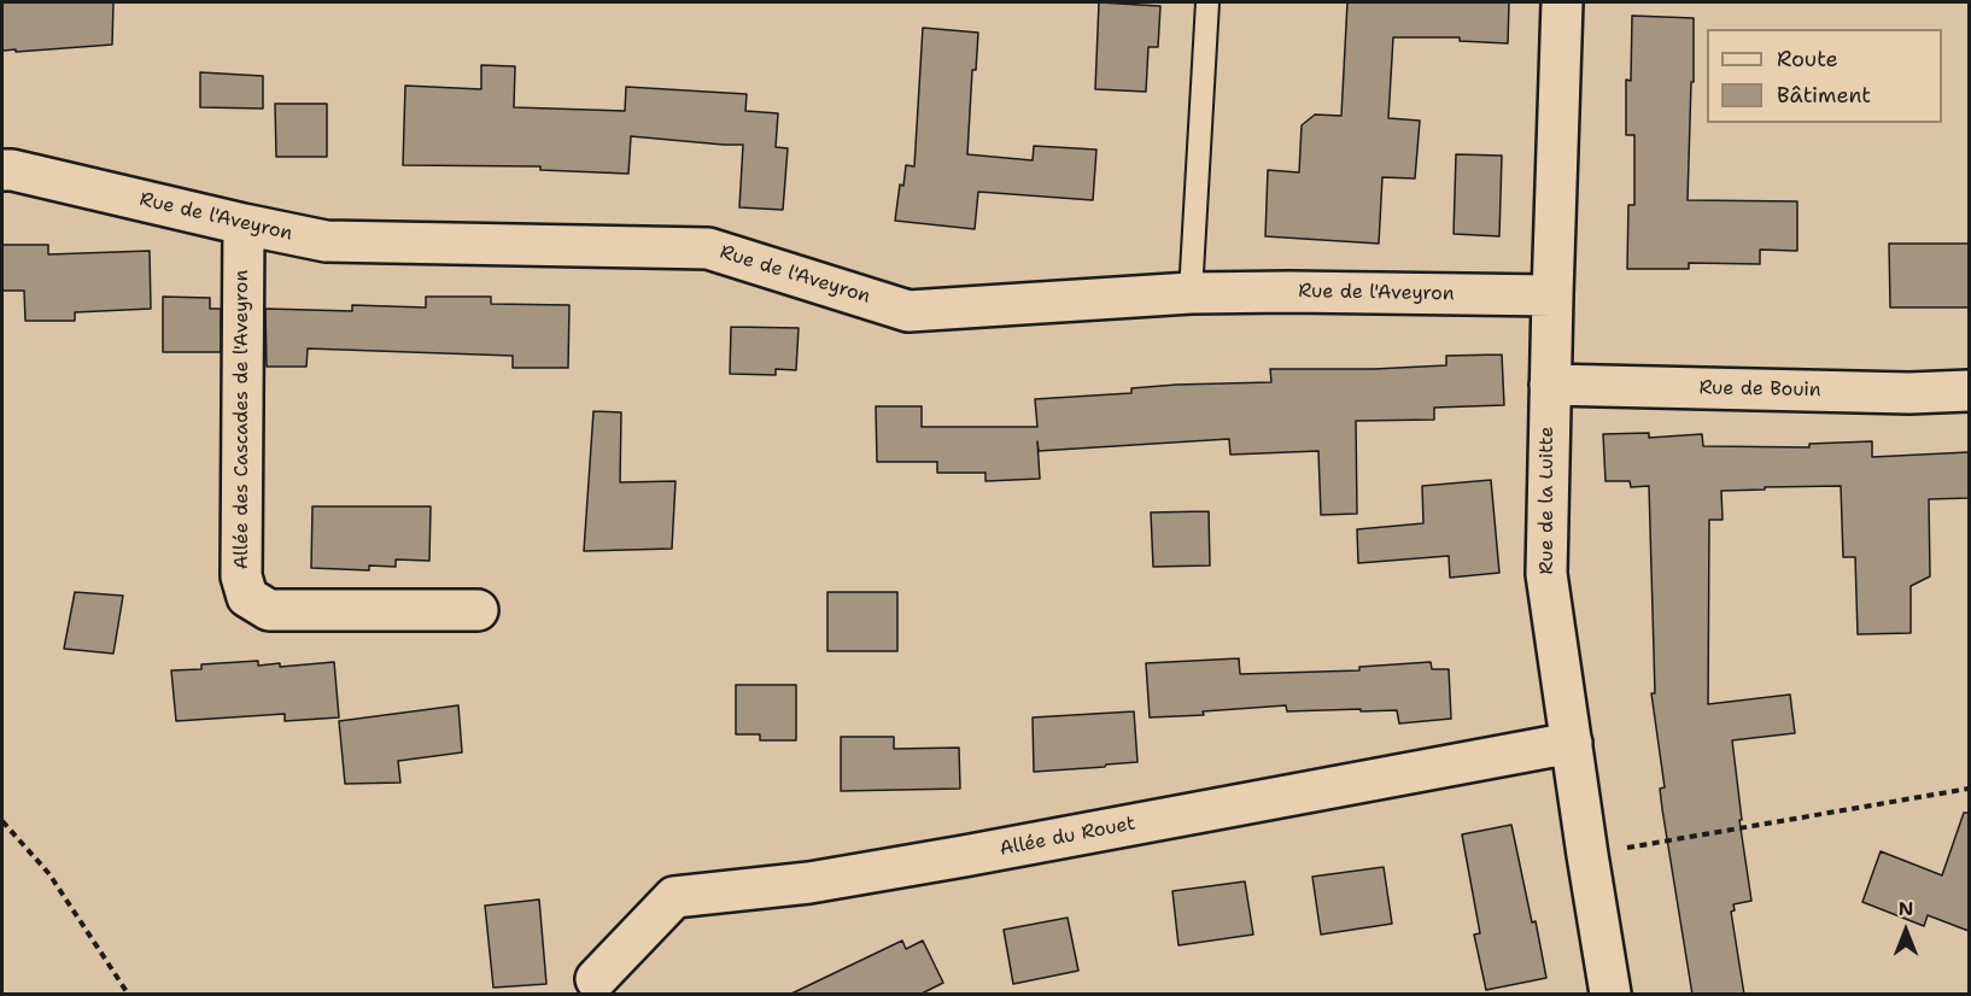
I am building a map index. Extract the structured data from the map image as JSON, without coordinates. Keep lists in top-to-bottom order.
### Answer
{
  "streets": {
    "street": [
      "Rue de l'Aveyron",
      "Rue de Bouin",
      "Allée des Cascades de l'Aveyron",
      "Rue de la Luitte",
      "Allée du Rouet"
    ]
  },
  "crossings": [
    ["Rue de l'Aveyron", "Allée des Cascades de l'Aveyron"],
    ["Rue de l'Aveyron", "Rue de la Luitte"],
    ["Rue de Bouin", "Rue de la Luitte"],
    ["Rue de la Luitte", "Allée du Rouet"]
  ],
  "legend": ["Route", "Bâtiment"],
  "north": "top"
}
